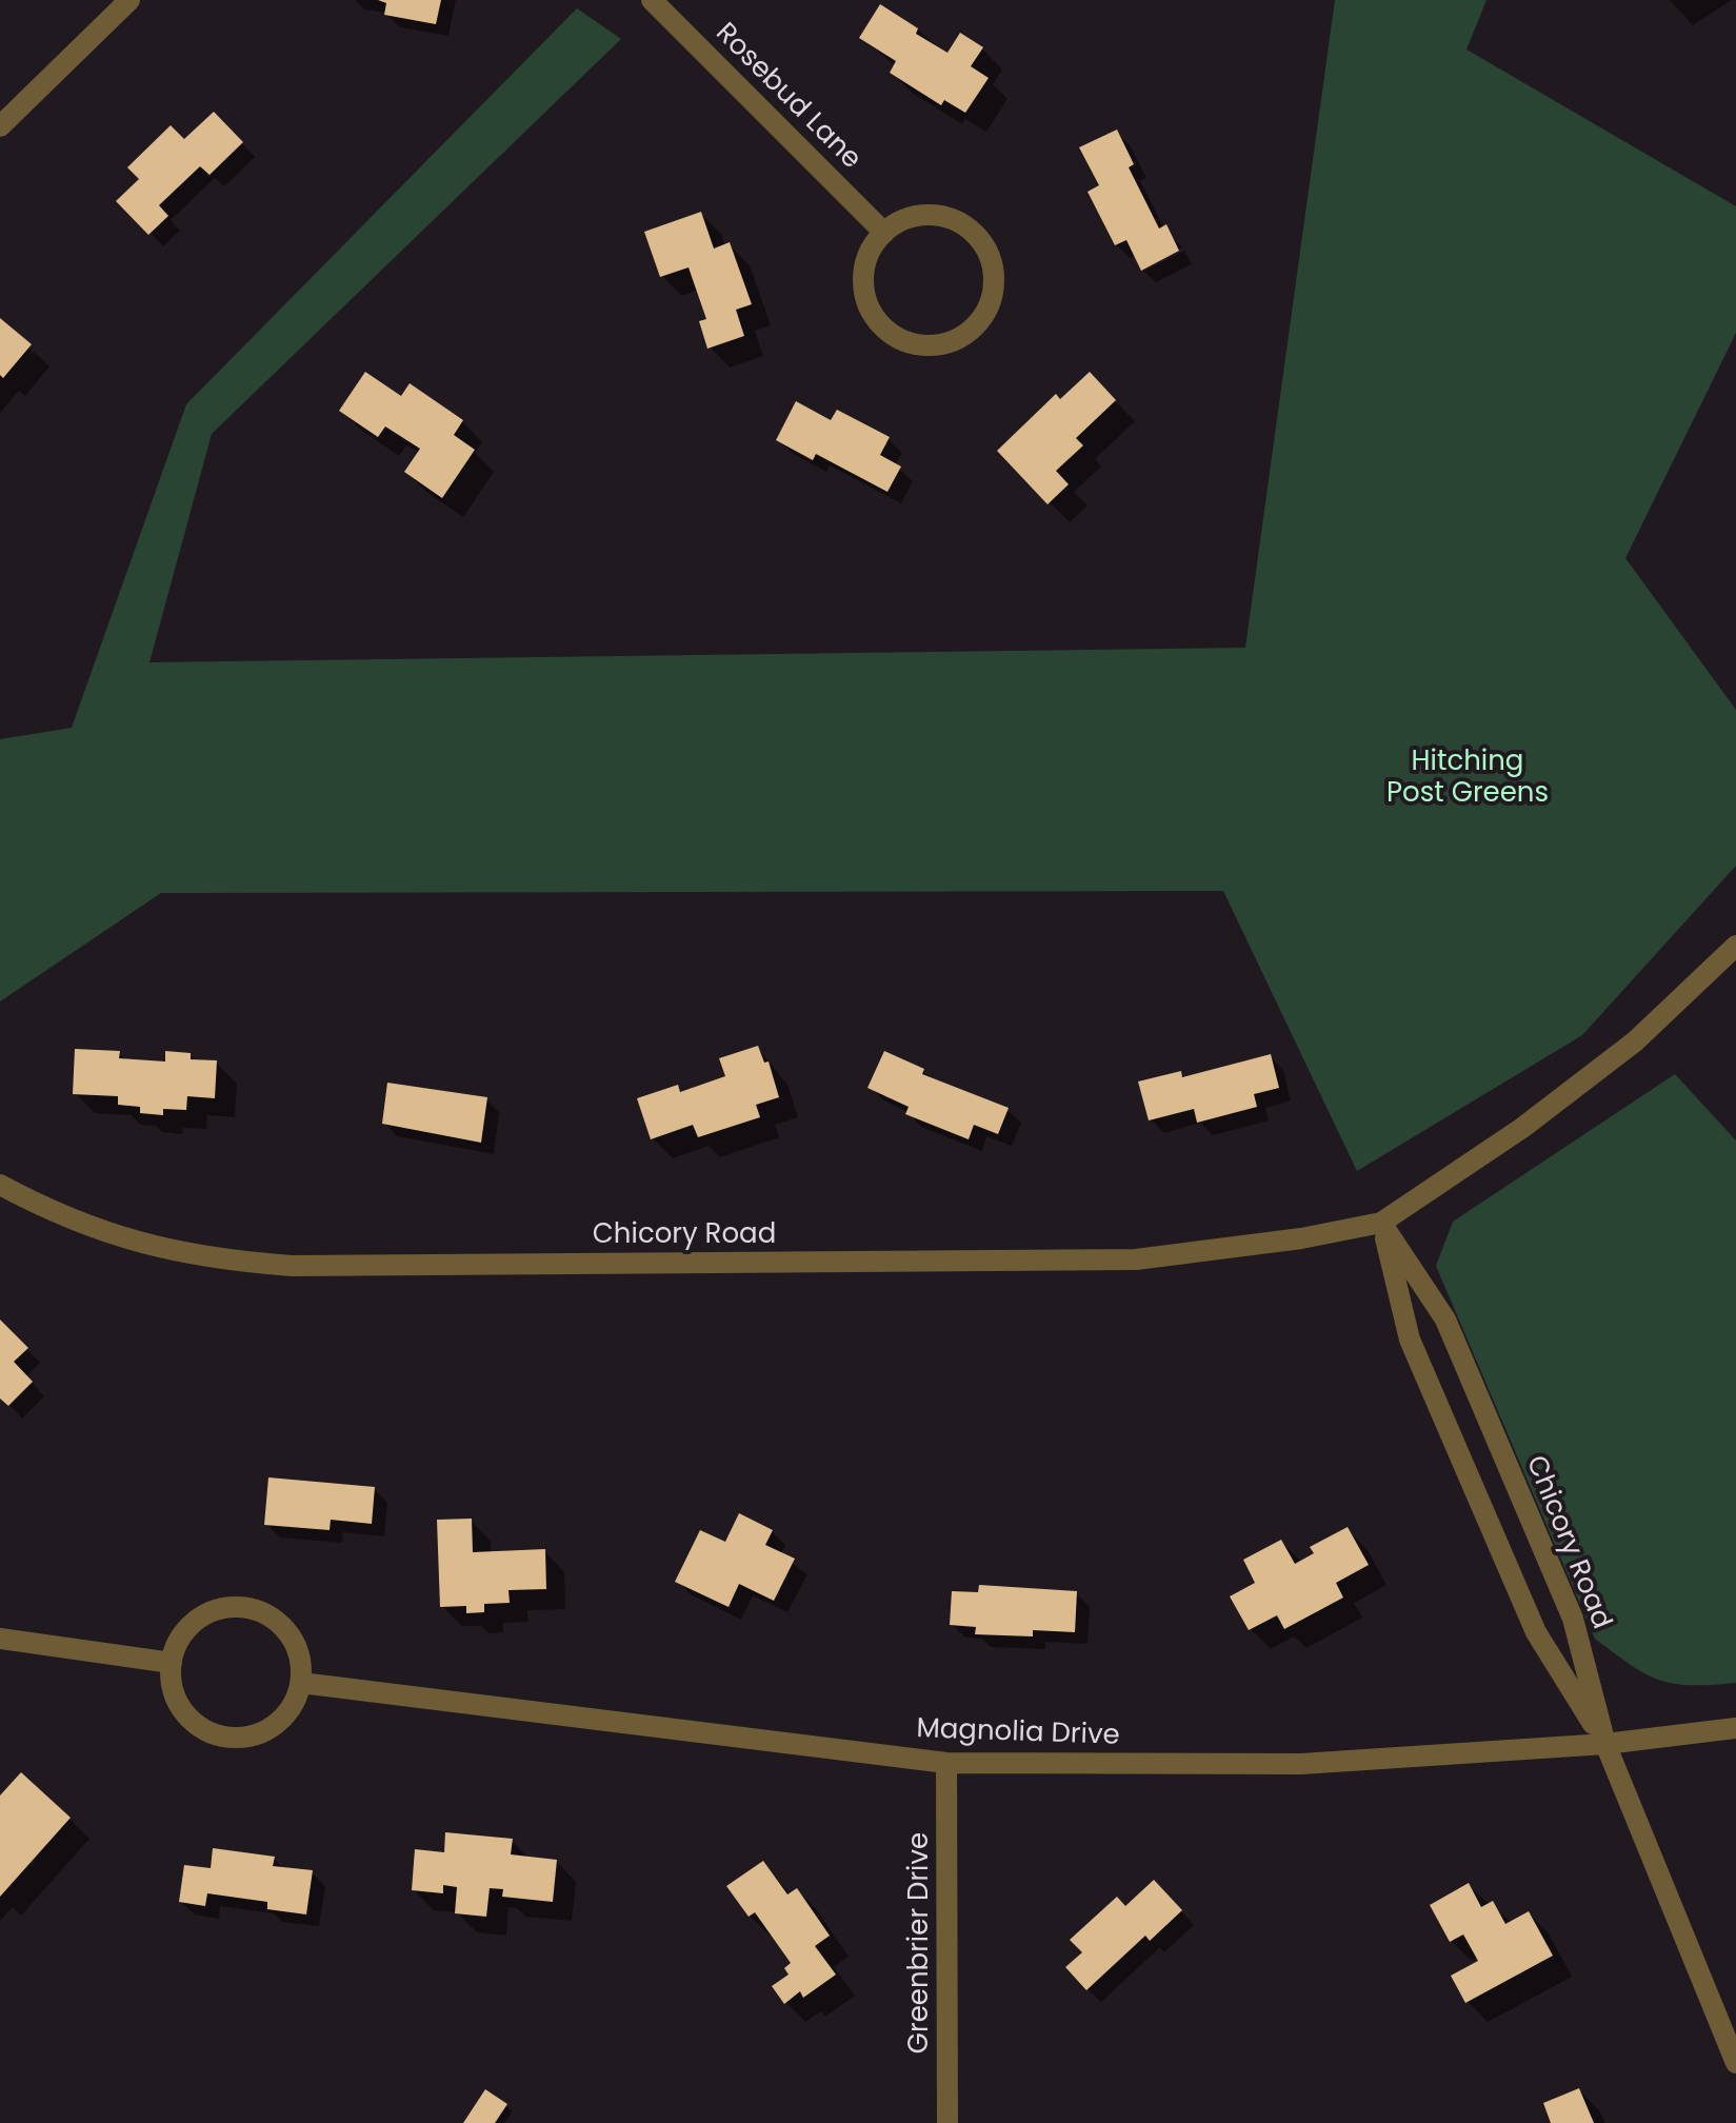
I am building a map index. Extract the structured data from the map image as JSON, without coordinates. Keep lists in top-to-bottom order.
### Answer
{
  "streets": {
    "street": [
      "Rosebud Lane",
      "Chicory Road",
      "Magnolia Drive",
      "Greenbrier Drive"
    ]
  },
  "crossings": [
    ["Chicory Road", "Magnolia Drive"],
    ["Magnolia Drive", "Greenbrier Drive"]
  ],
  "parks": ["Hitching Post Greens"]
}
